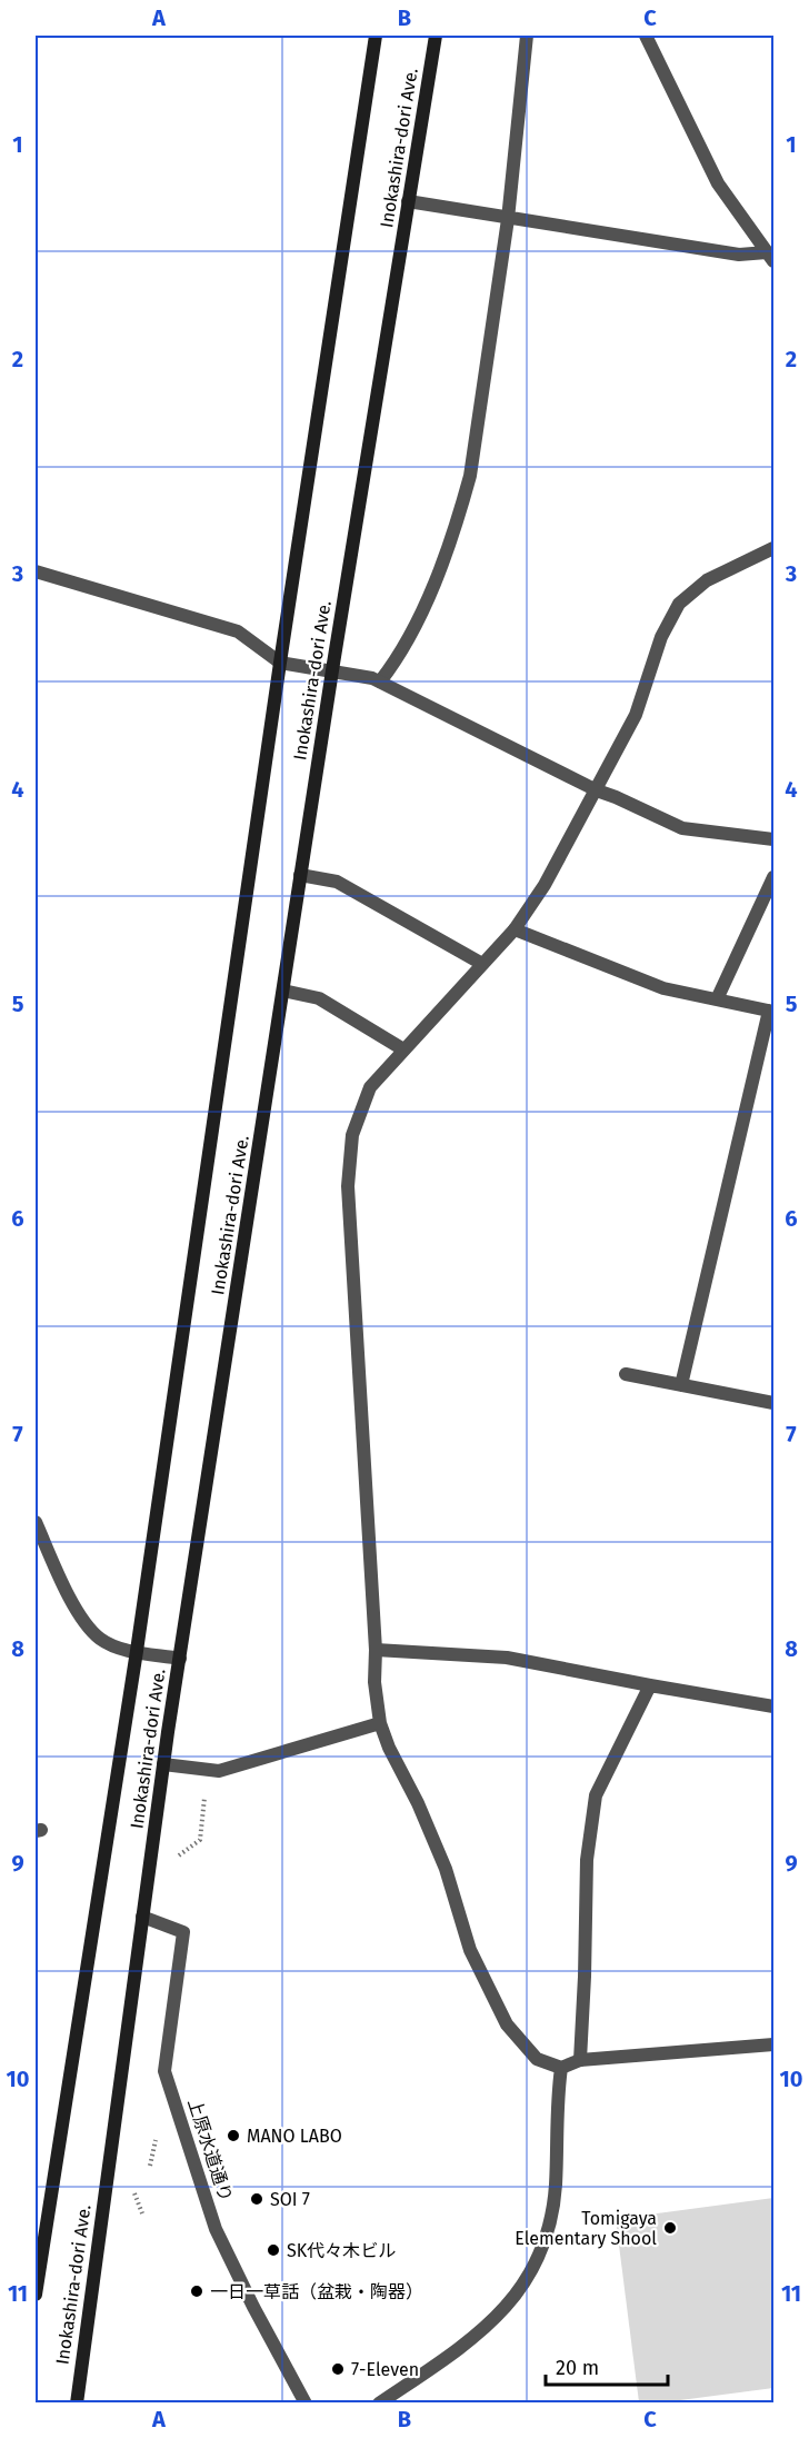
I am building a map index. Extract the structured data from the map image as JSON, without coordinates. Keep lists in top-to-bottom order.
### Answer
{
  "streets": {
    "main road": ["Inokashira-dori Ave."],
    "street": ["上原水道通り"]
  },
  "crossings": [
    ["Inokashira-dori Ave.", "上原水道通り"]
  ],
  "places": [
    "MANO LABO",
    "SOI 7",
    "Tomigaya Elementary Shool",
    "SK代々木ビル",
    "一日一草話（盆栽・陶器）",
    "7-Eleven"
  ],
  "scale_bar": "20 m",
  "grid": {
    "columns": ["A", "B", "C"],
    "rows": [
      "1",
      "2",
      "3",
      "4",
      "5",
      "6",
      "7",
      "8",
      "9",
      "10",
      "11"
    ]
  }
}
